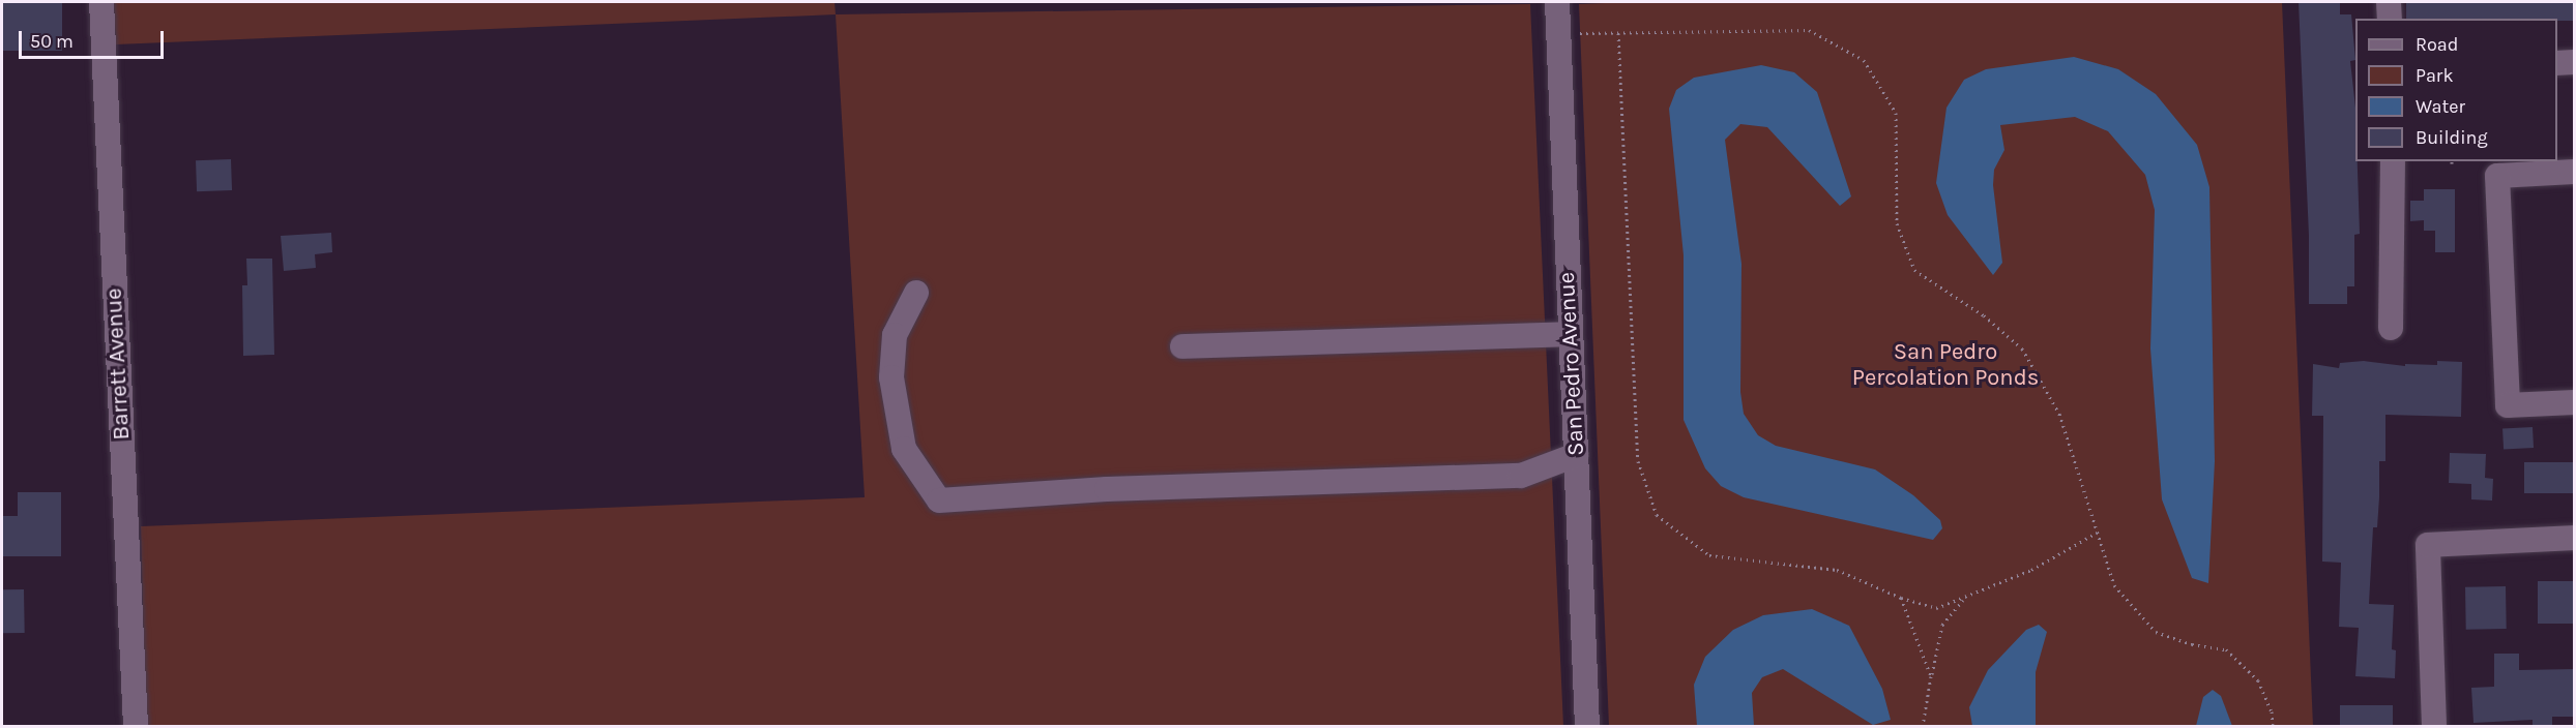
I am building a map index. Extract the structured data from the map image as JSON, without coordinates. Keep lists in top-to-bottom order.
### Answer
{
  "streets": {
    "street": ["Barrett Avenue", "San Pedro Avenue"]
  },
  "parks": ["San Pedro Percolation Ponds"],
  "legend": [
    "Road",
    "Park",
    "Water",
    "Building"
  ],
  "scale_bar": "50 m"
}
